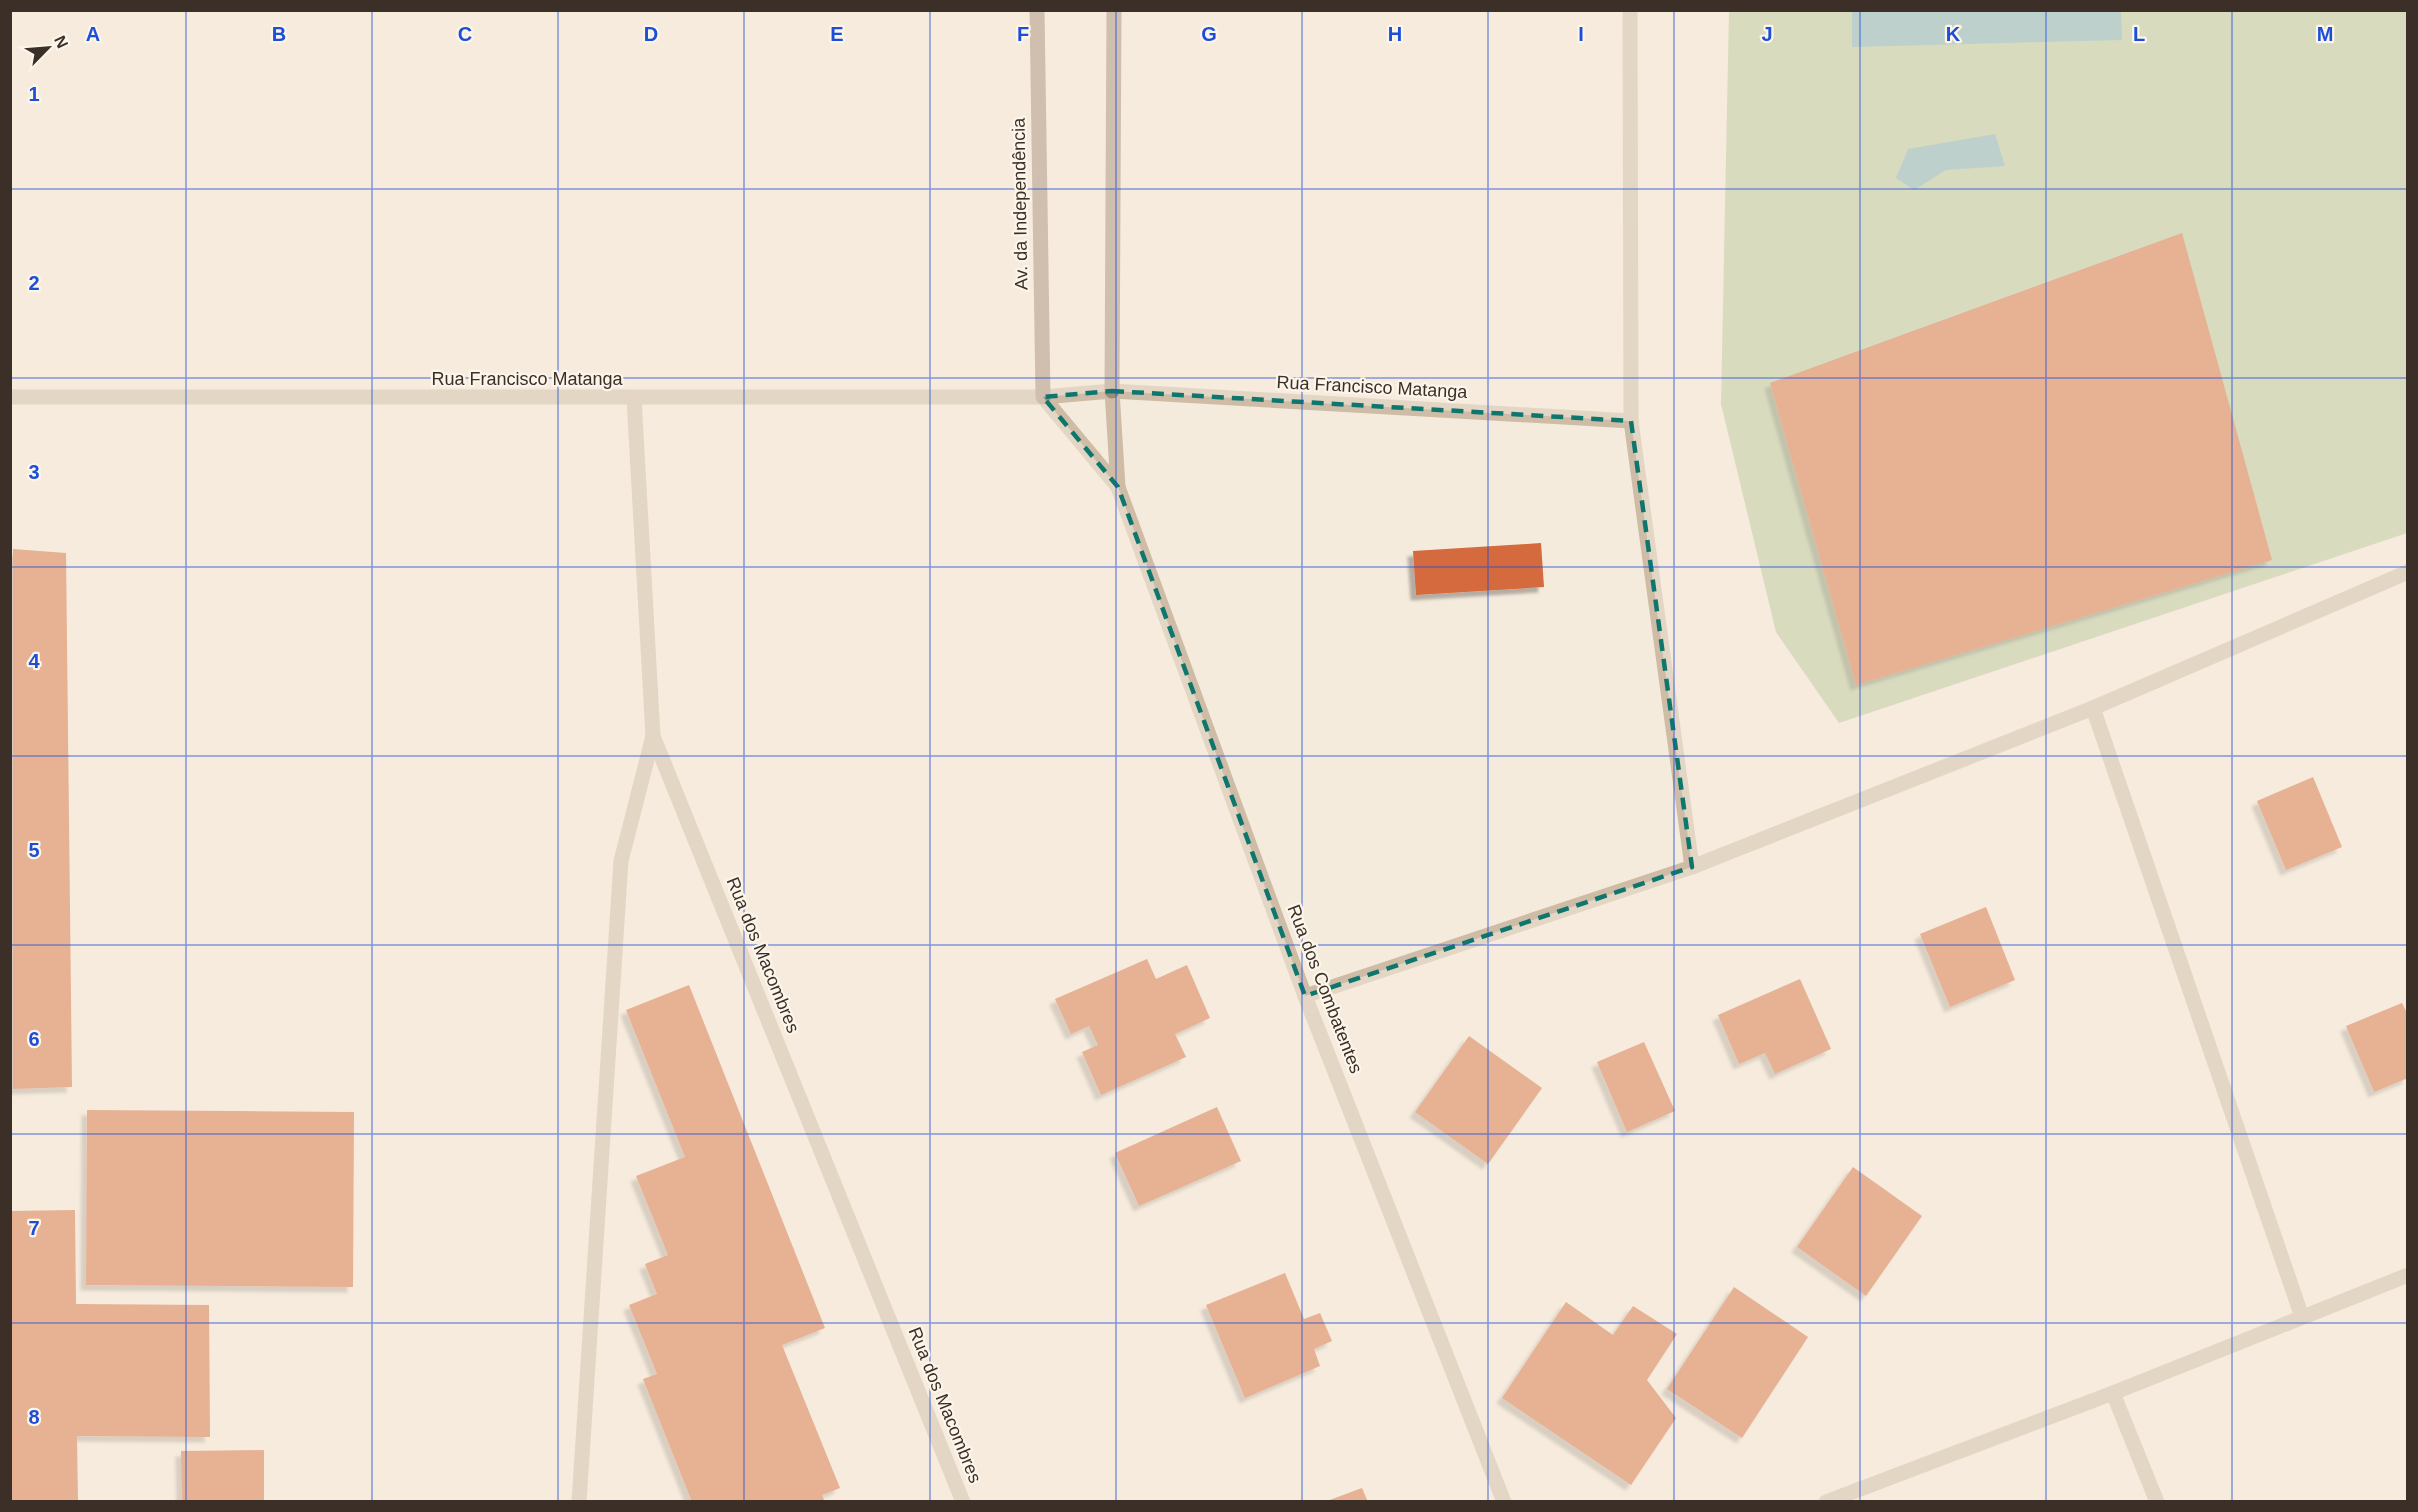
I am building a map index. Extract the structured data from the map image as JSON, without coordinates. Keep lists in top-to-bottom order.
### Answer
{
  "streets": {
    "main road": ["Av. da Independência"],
    "street": ["Rua Francisco Matanga", "Rua dos Macombres", "Rua dos Combatentes"]
  },
  "crossings": [
    ["Av. da Independência", "Rua Francisco Matanga"],
    ["Rua Francisco Matanga", "Rua dos Macombres"]
  ],
  "north": "top right",
  "grid": {
    "columns": [
      "A",
      "B",
      "C",
      "D",
      "E",
      "F",
      "G",
      "H",
      "I",
      "J",
      "K",
      "L",
      "M"
    ],
    "rows": [
      "1",
      "2",
      "3",
      "4",
      "5",
      "6",
      "7",
      "8"
    ]
  }
}
